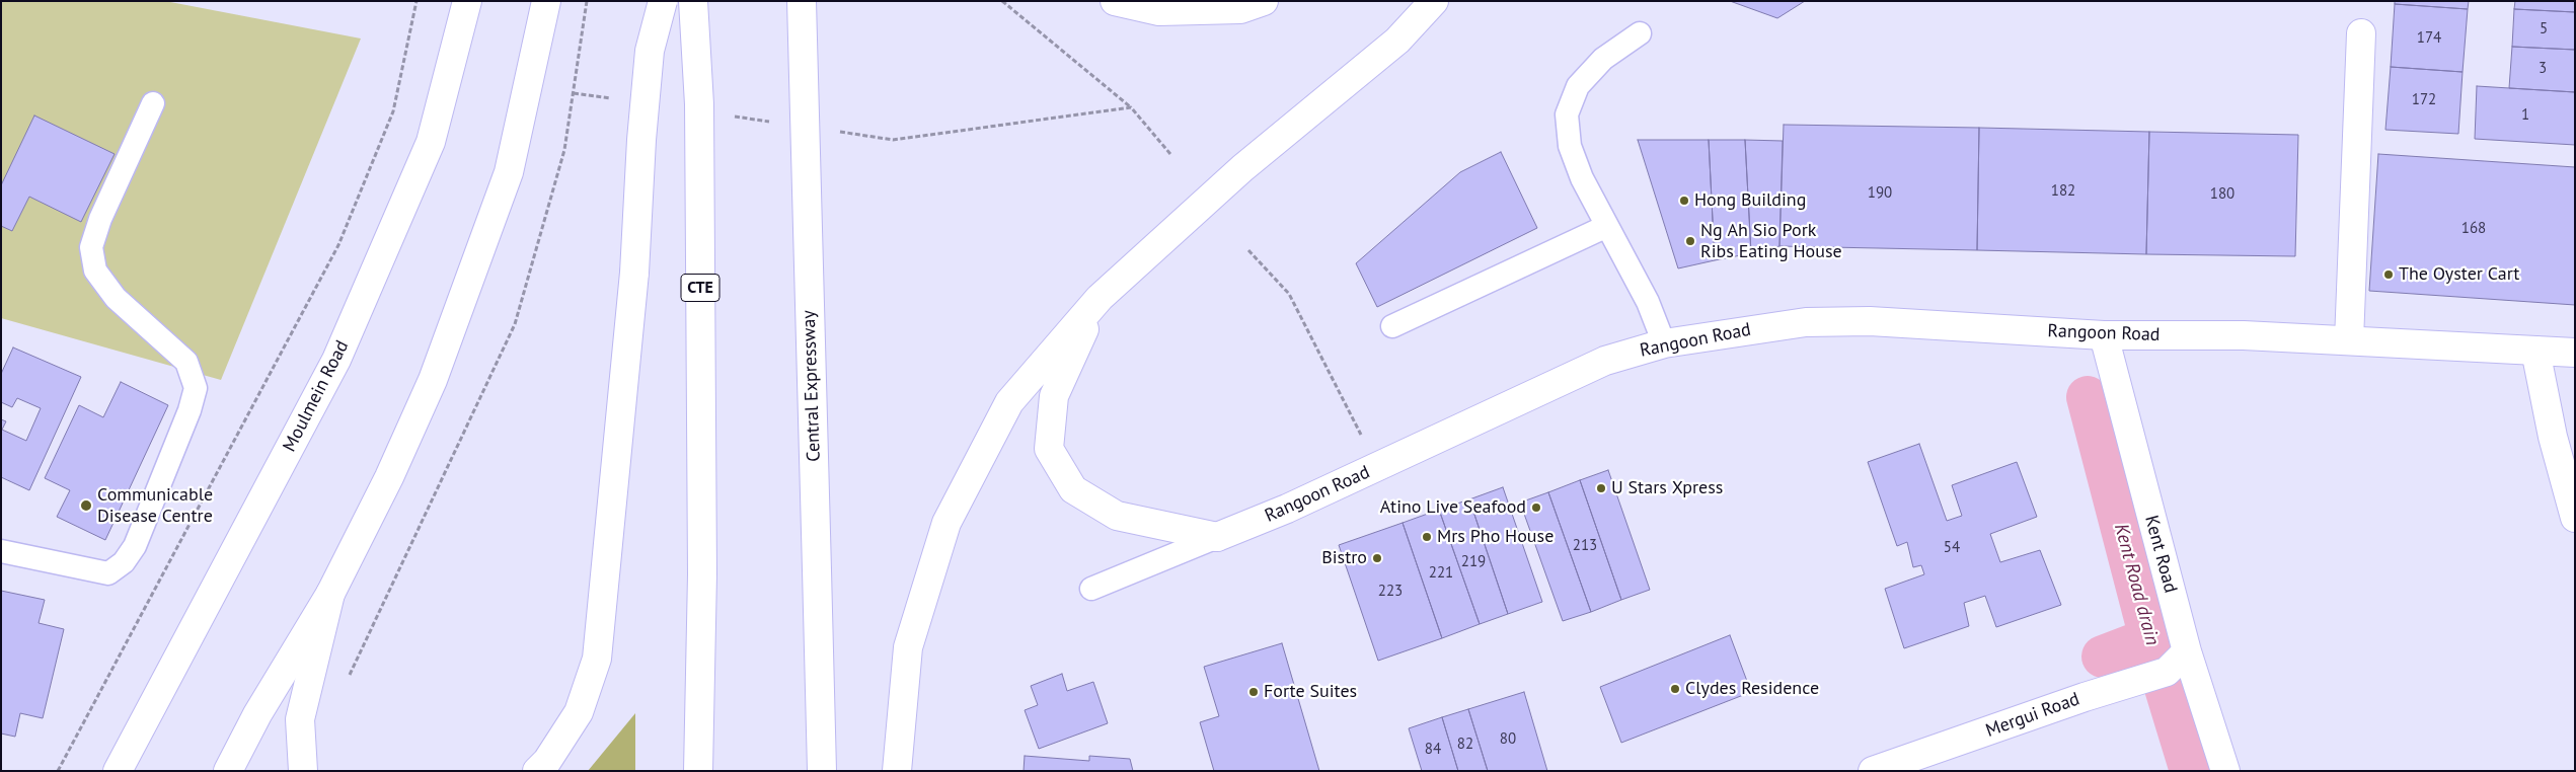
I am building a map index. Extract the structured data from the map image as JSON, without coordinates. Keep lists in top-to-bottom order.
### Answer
{
  "streets": {
    "main road": [
      "CTE",
      "Rangoon Road",
      "Central Expressway",
      "Moulmein Road",
      "Kent Road",
      "Mergui Road"
    ]
  },
  "crossings": [
    ["Rangoon Road", "Kent Road"],
    ["Kent Road", "Mergui Road"]
  ],
  "water": ["Kent Road drain"],
  "places": [
    "Hong Building",
    "Ng Ah Sio Pork Ribs Eating House",
    "The Oyster Cart",
    "U Stars Xpress",
    "Communicable Disease Centre",
    "Atino Live Seafood",
    "Mrs Pho House",
    "Bistro",
    "Clydes Residence",
    "Forte Suites"
  ],
  "house_numbers": [
    "5",
    "174",
    "3",
    "172",
    "1",
    "182",
    "190",
    "180",
    "168",
    "213",
    "54",
    "219",
    "221",
    "223",
    "80",
    "82",
    "84"
  ]
}
